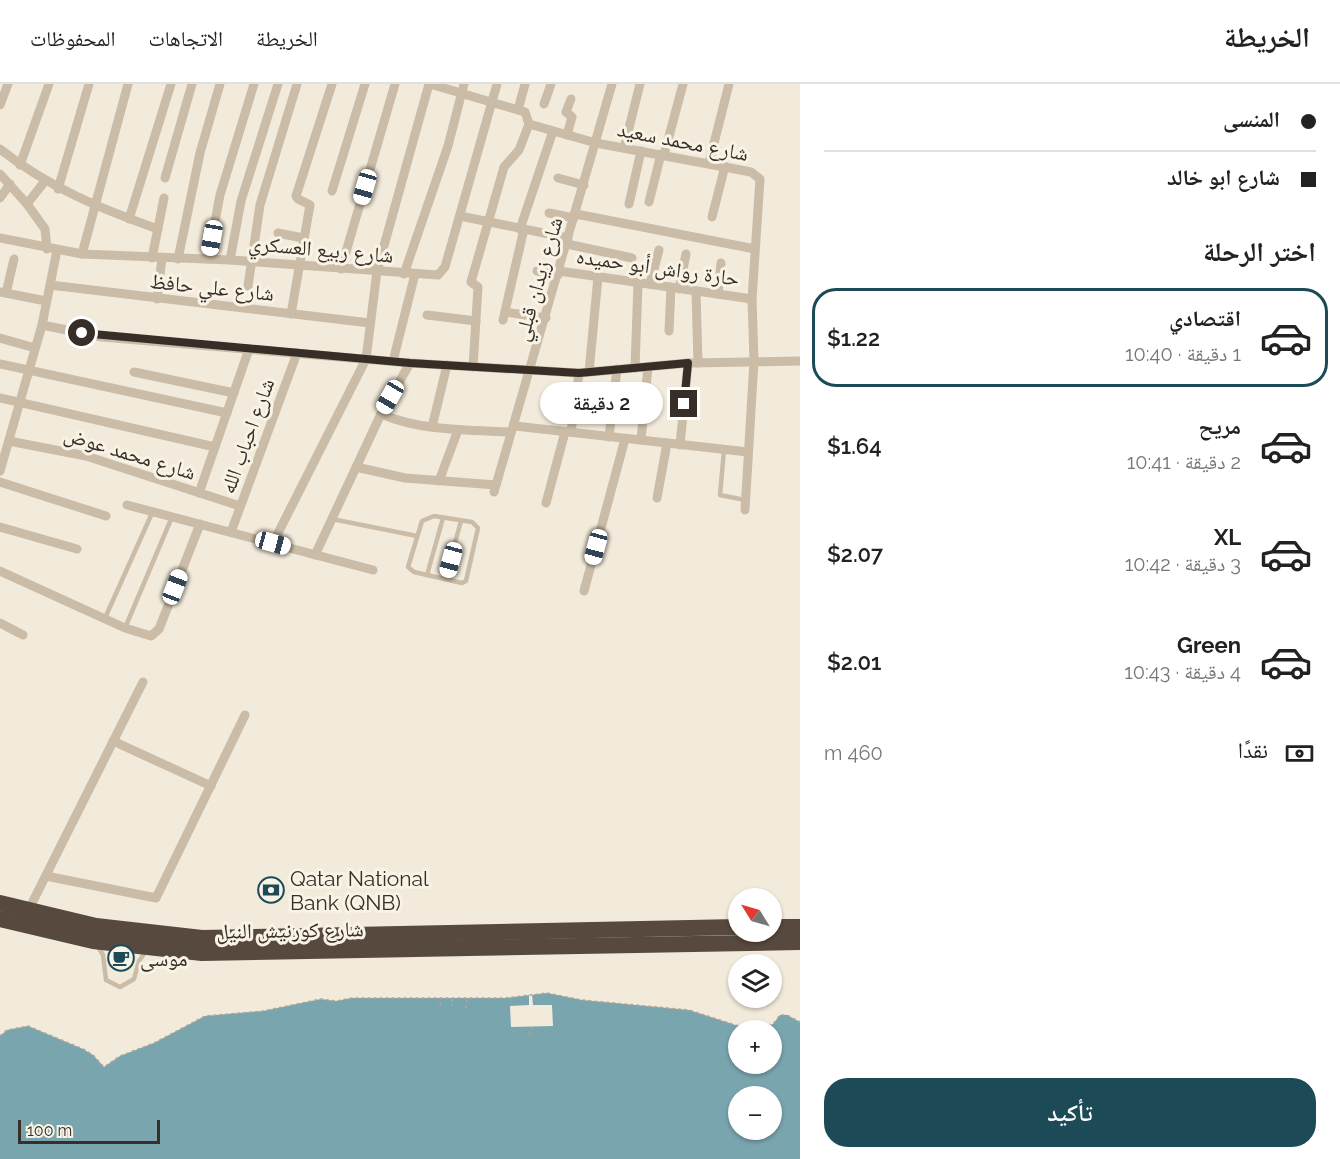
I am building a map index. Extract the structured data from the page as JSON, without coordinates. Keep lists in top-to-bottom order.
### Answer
{
  "streets": {
    "highway": ["شارع كورنيش النيل"],
    "street": [
      "شارع محمد سعيد",
      "شارع ربيع العسكري",
      "حارة رواش أبو حميده",
      "شارع زيدان قبلي",
      "شارع علي حافظ",
      "شارع احباب الله",
      "شارع محمد عوض"
    ]
  },
  "crossings": [
    ["شارع محمد سعيد", "حارة رواش أبو حميده"],
    ["شارع محمد سعيد", "شارع زيدان قبلي"],
    ["حارة رواش أبو حميده", "شارع زيدان قبلي"],
    ["شارع احباب الله", "شارع محمد عوض"]
  ],
  "places": {
    "bank": ["Qatar National Bank (QNB)"],
    "cafe": ["موسى"]
  },
  "scale_bar": "100 m",
  "north": "top left",
  "page": {
    "header": "الخريطة",
    "nav": ["الخريطة", "الاتجاهات", "المحفوظات"],
    "banner": ["المنسى", "شارع ابو خالد"],
    "heading": "اختر الرحلة",
    "list": [
      {
        "name": "اقتصادي",
        "note": "1 دقيقة · 10:40",
        "value": "$1.22"
      },
      {
        "name": "مريح",
        "note": "2 دقيقة · 10:41",
        "value": "$1.64"
      },
      {
        "name": "XL",
        "note": "3 دقيقة · 10:42",
        "value": "$2.07"
      },
      {
        "name": "Green",
        "note": "4 دقيقة · 10:43",
        "value": "$2.01"
      }
    ],
    "bubble": "2 دقيقة",
    "pay": ["نقدًا", "460 m"],
    "map_buttons": ["+", "−"],
    "buttons": "تأكيد",
    "scale": "100 m"
  }
}
